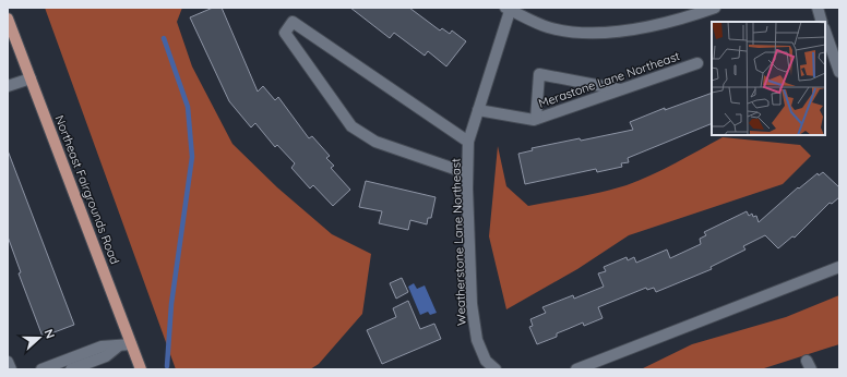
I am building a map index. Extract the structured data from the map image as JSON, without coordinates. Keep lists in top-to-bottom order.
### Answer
{
  "streets": {
    "main road": ["Northeast Fairgrounds Road"],
    "street": ["Merastone Lane Northeast", "Weatherstone Lane Northeast"]
  },
  "crossings": [
    ["Merastone Lane Northeast", "Weatherstone Lane Northeast"]
  ],
  "north": "right"
}
